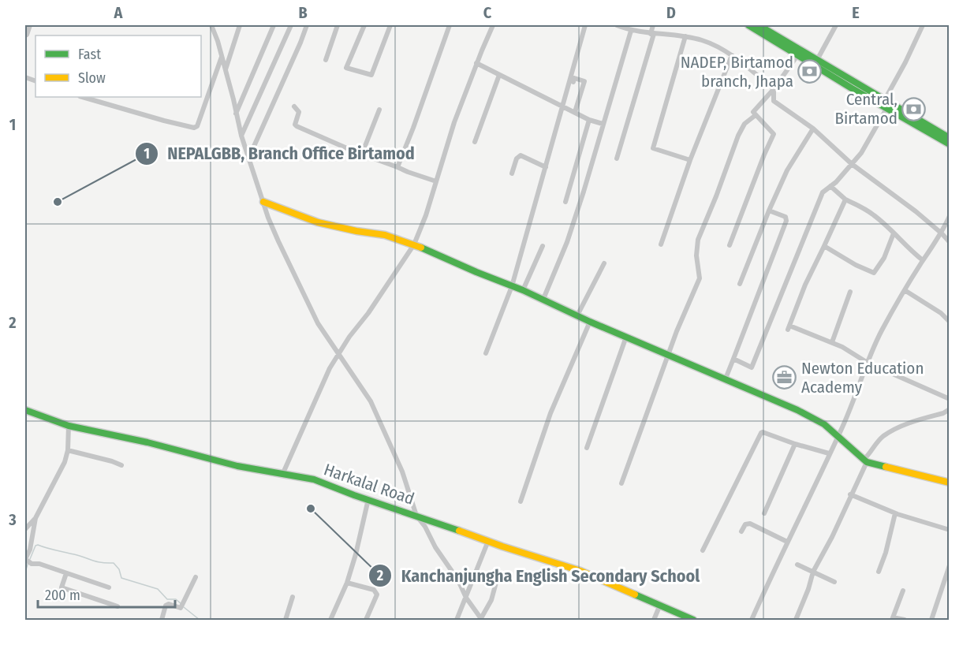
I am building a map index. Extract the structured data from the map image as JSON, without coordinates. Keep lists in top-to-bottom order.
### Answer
{
  "streets": {
    "street": ["Harkalal Road"]
  },
  "places": {
    "bank": ["NADEP, Birtamod branch, Jhapa", "Central, Birtamod"],
    "other": ["NEPALGBB, Branch Office Birtamod", "Kanchanjungha English Secondary School"],
    "office": ["Newton Education Academy"]
  },
  "legend": ["Fast", "Slow"],
  "scale_bar": "200 m",
  "grid": {
    "columns": [
      "A",
      "B",
      "C",
      "D",
      "E"
    ],
    "rows": ["1", "2", "3"]
  }
}
